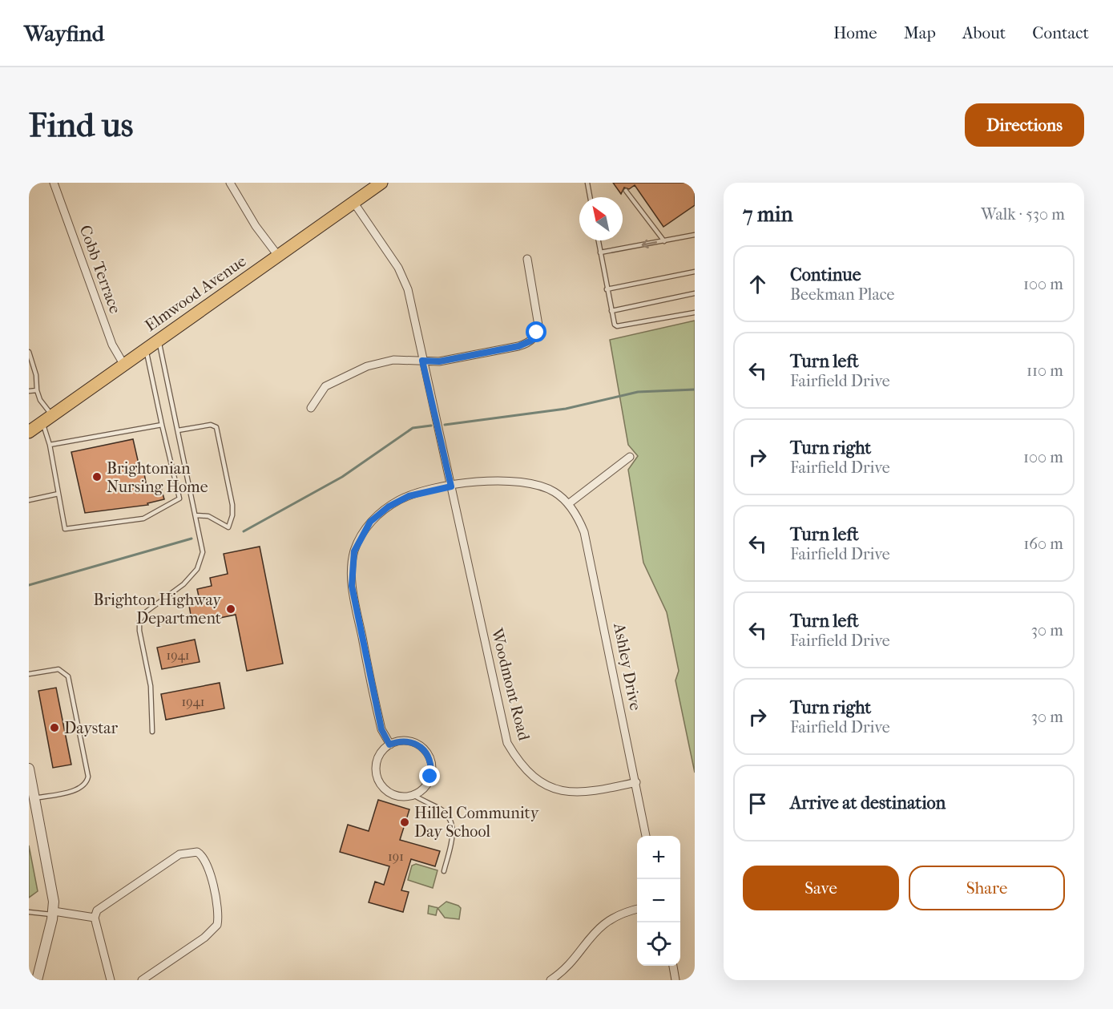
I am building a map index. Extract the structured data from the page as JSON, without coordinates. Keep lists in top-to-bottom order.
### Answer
{
  "streets": {
    "main road": ["Elmwood Avenue"],
    "street": ["Cobb Terrace", "Ashley Drive", "Woodmont Road"]
  },
  "crossings": [
    ["Cobb Terrace", "Elmwood Avenue"],
    ["Elmwood Avenue", "Woodmont Road"],
    ["Ashley Drive", "Woodmont Road"]
  ],
  "places": [
    "Brightonian Nursing Home",
    "Brighton Highway Department",
    "Daystar",
    "Hillel Community Day School"
  ],
  "house_numbers": ["1941", "1941", "191"],
  "north": "top left",
  "page": {
    "header": "Wayfind",
    "nav": [
      "Home",
      "Map",
      "About",
      "Contact"
    ],
    "buttons": [
      "Directions",
      ["Save", "Share"]
    ],
    "title": "Find us",
    "heading": ["7 min", "Walk · 530 m"],
    "list": [
      ["Continue", "Beekman Place", "100 m"],
      ["Turn left", "Fairfield Drive", "110 m"],
      ["Turn right", "Fairfield Drive", "100 m"],
      ["Turn left", "Fairfield Drive", "160 m"],
      ["Turn left", "Fairfield Drive", "30 m"],
      ["Turn right", "Fairfield Drive", "30 m"],
      "Arrive at destination"
    ],
    "map_buttons": ["+", "−"]
  }
}
